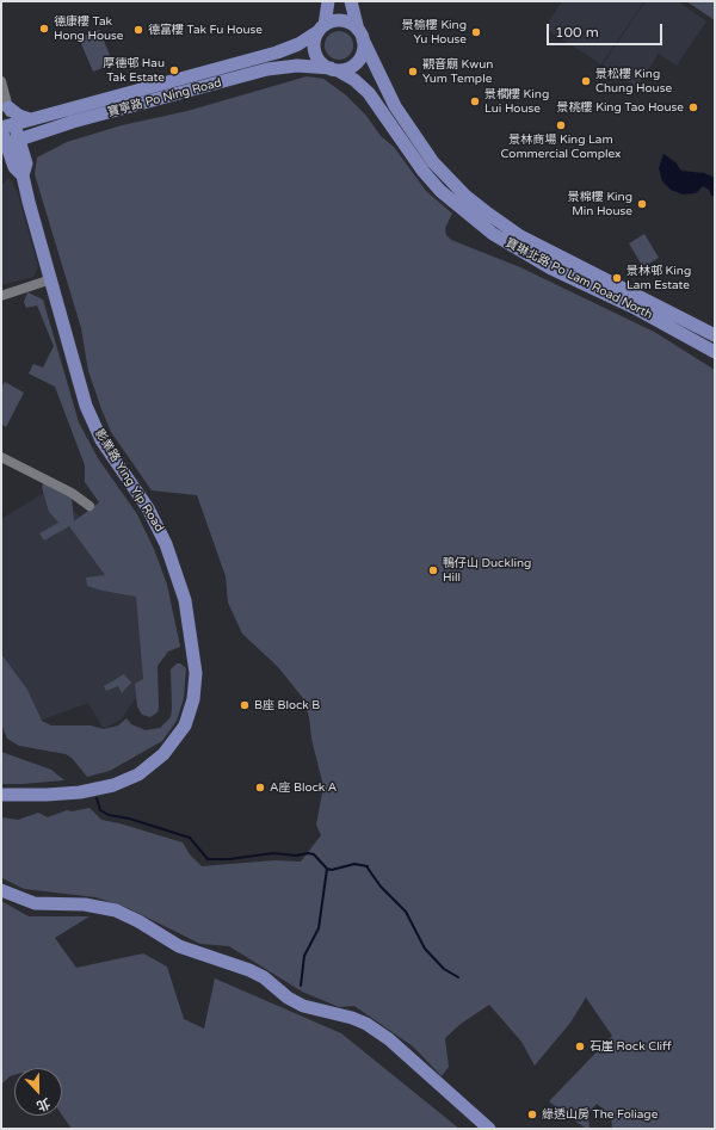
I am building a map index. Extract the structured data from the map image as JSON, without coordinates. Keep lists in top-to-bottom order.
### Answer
{
  "streets": {
    "main road": ["寶寧路 Po Ning Road", "寶琳北路 Po Lam Road North", "影業路 Ying Yip Road"]
  },
  "crossings": [
    ["寶寧路 Po Ning Road", "寶琳北路 Po Lam Road North"],
    ["寶寧路 Po Ning Road", "影業路 Ying Yip Road"]
  ],
  "places": [
    "德康樓 Tak Hong House",
    "德富樓 Tak Fu House",
    "景榆樓 King Yu House",
    "厚德邨 Hau Tak Estate",
    "觀音廟 Kwun Yum Temple",
    "景松樓 King Chung House",
    "景櫚樓 King Lui House",
    "景桃樓 King Tao House",
    "景林商場 King Lam Commercial Complex",
    "景棉樓 King Min House",
    "景林邨 King Lam Estate",
    "鴨仔山 Duckling Hill",
    "B座 Block B",
    "A座 Block A",
    "石崖 Rock Cliff",
    "綠透山房 The Foliage"
  ],
  "scale_bar": "100 m",
  "north": "bottom"
}
